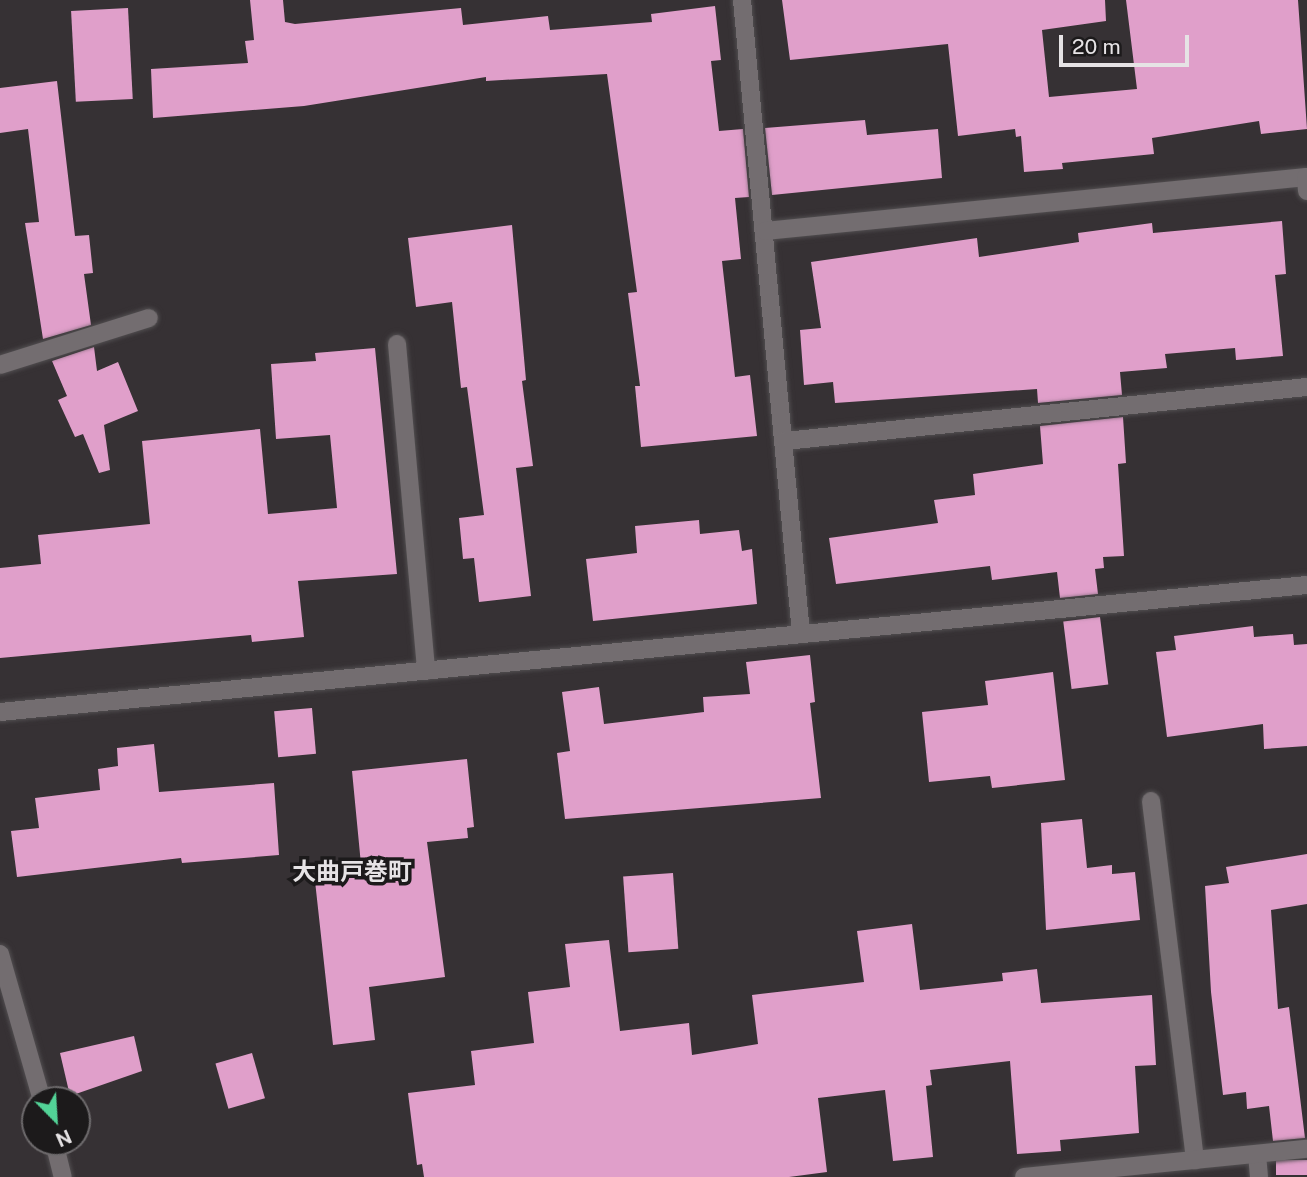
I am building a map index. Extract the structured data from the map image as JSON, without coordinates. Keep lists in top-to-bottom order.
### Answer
{
  "districts": ["大曲戸巻町"],
  "scale_bar": "20 m",
  "north": "bottom right"
}
